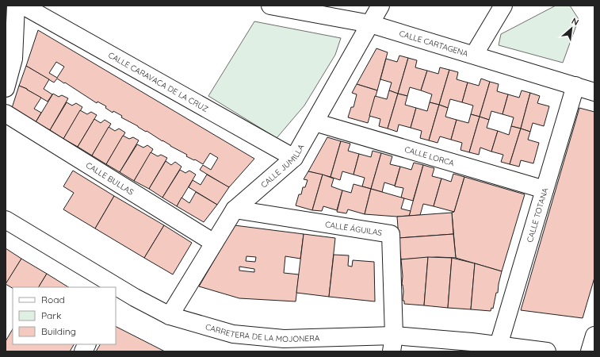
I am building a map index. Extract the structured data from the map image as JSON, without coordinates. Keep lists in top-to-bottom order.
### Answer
{
  "streets": {
    "street": [
      "CALLE CARTAGENA",
      "CALLE CARAVACA DE LA CRUZ",
      "CALLE LORCA",
      "CALLE JUMILLA",
      "CALLE BULLAS",
      "CALLE TOTANA",
      "CALLE ÁGUILAS",
      "CARRETERA DE LA MOJONERA"
    ]
  },
  "crossings": [
    ["CALLE CARTAGENA", "CALLE JUMILLA"],
    ["CALLE CARTAGENA", "CALLE TOTANA"],
    ["CALLE CARAVACA DE LA CRUZ", "CALLE JUMILLA"],
    ["CALLE LORCA", "CALLE JUMILLA"],
    ["CALLE LORCA", "CALLE TOTANA"],
    ["CALLE JUMILLA", "CALLE BULLAS"],
    ["CALLE JUMILLA", "CALLE ÁGUILAS"],
    ["CALLE JUMILLA", "CARRETERA DE LA MOJONERA"],
    ["CALLE TOTANA", "CARRETERA DE LA MOJONERA"],
    ["CALLE ÁGUILAS", "CARRETERA DE LA MOJONERA"]
  ],
  "legend": ["Road", "Park", "Building"],
  "north": "top right"
}
